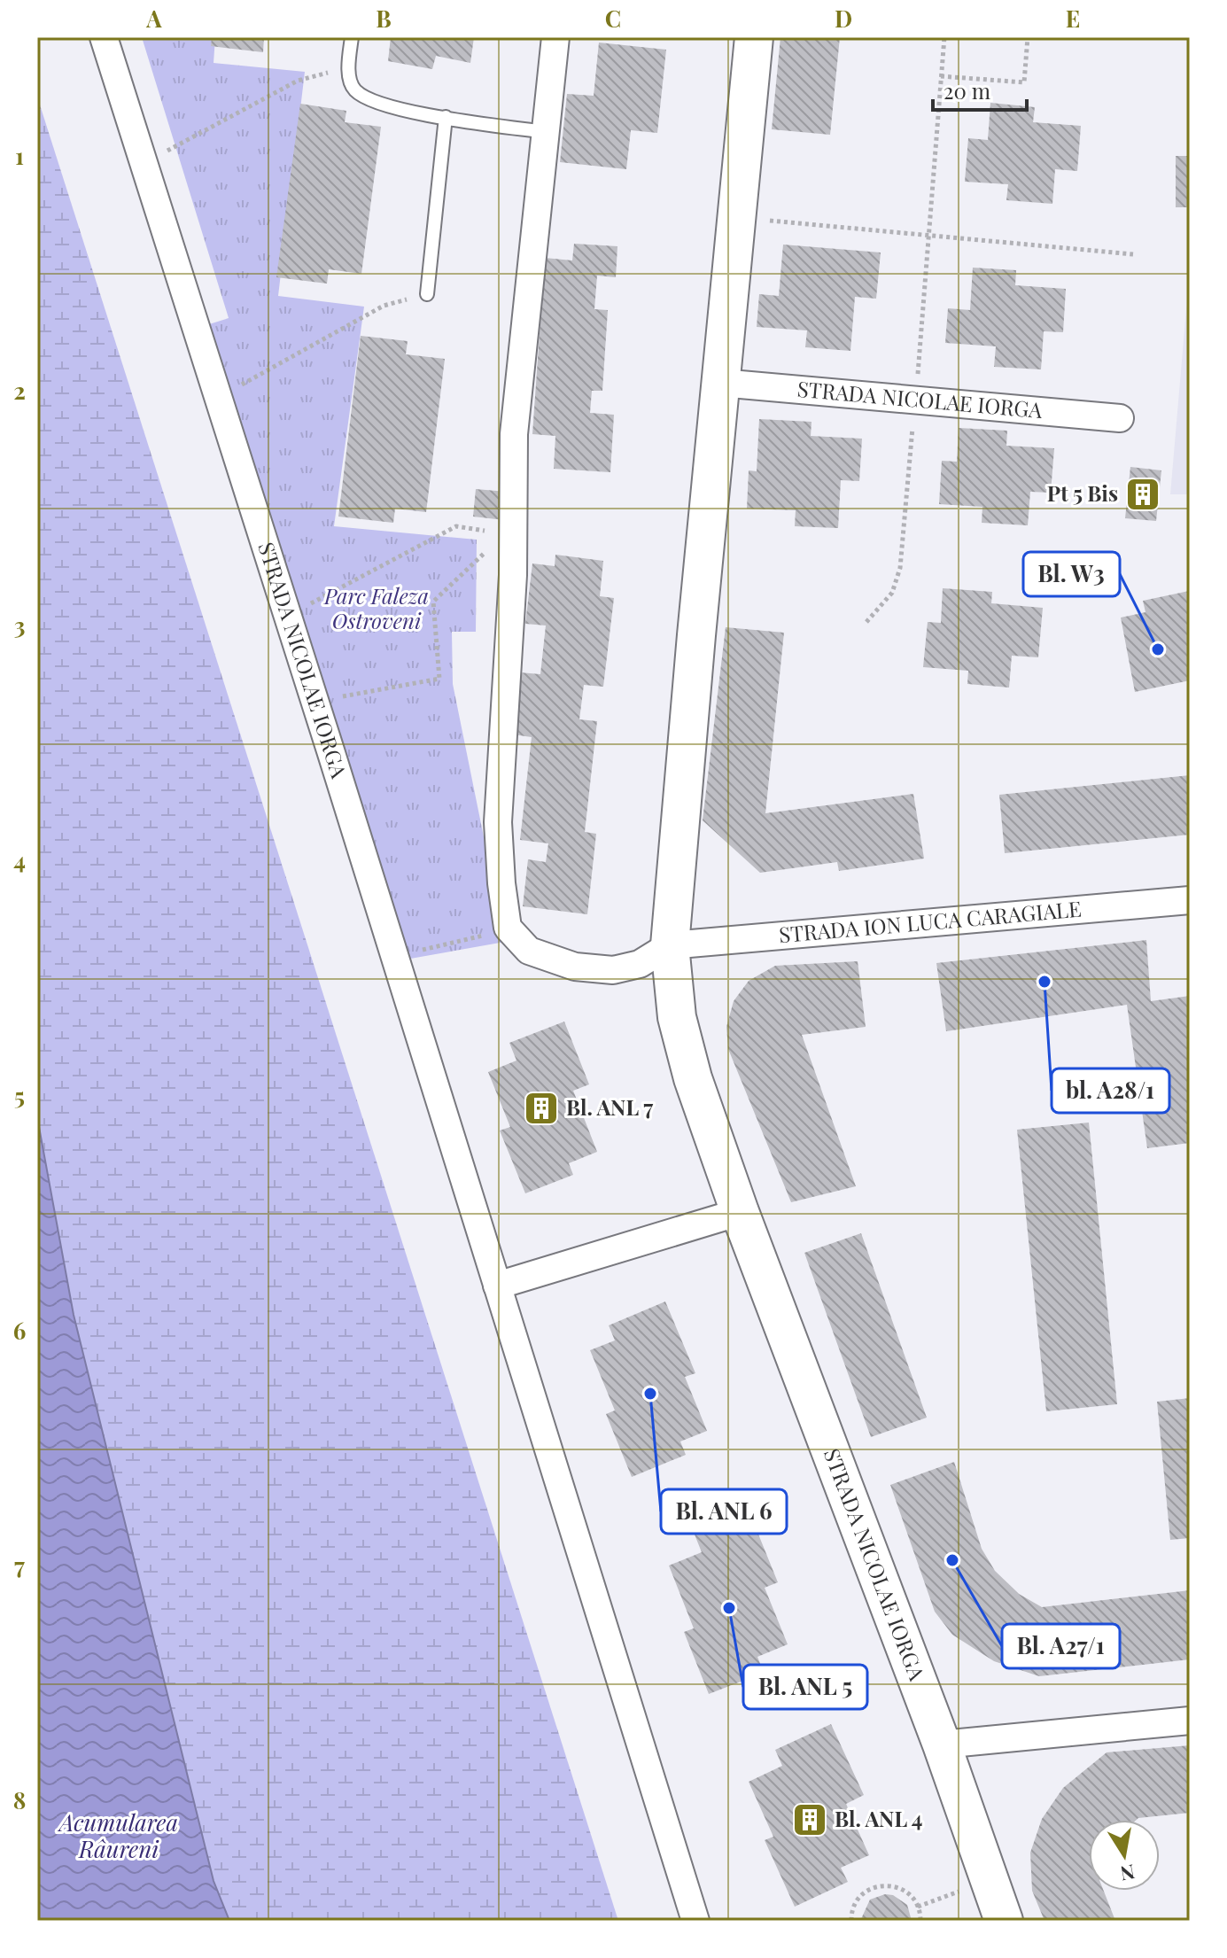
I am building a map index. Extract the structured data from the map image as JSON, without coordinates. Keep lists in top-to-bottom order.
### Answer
{
  "streets": {
    "street": ["STRADA NICOLAE IORGA", "STRADA ION LUCA CARAGIALE"]
  },
  "crossings": [
    ["STRADA NICOLAE IORGA", "STRADA ION LUCA CARAGIALE"]
  ],
  "water": ["Acumularea Râureni"],
  "parks": ["Parc Faleza Ostroveni"],
  "places": {
    "building": ["Pt 5 Bis", "Bl. ANL 7", "Bl. ANL 4"],
    "other": [
      "Bl. W3",
      "bl. A28/1",
      "Bl. ANL 6",
      "Bl. A27/1",
      "Bl. ANL 5"
    ]
  },
  "scale_bar": "20 m",
  "north": "bottom",
  "grid": {
    "columns": [
      "A",
      "B",
      "C",
      "D",
      "E"
    ],
    "rows": [
      "1",
      "2",
      "3",
      "4",
      "5",
      "6",
      "7",
      "8"
    ]
  }
}
